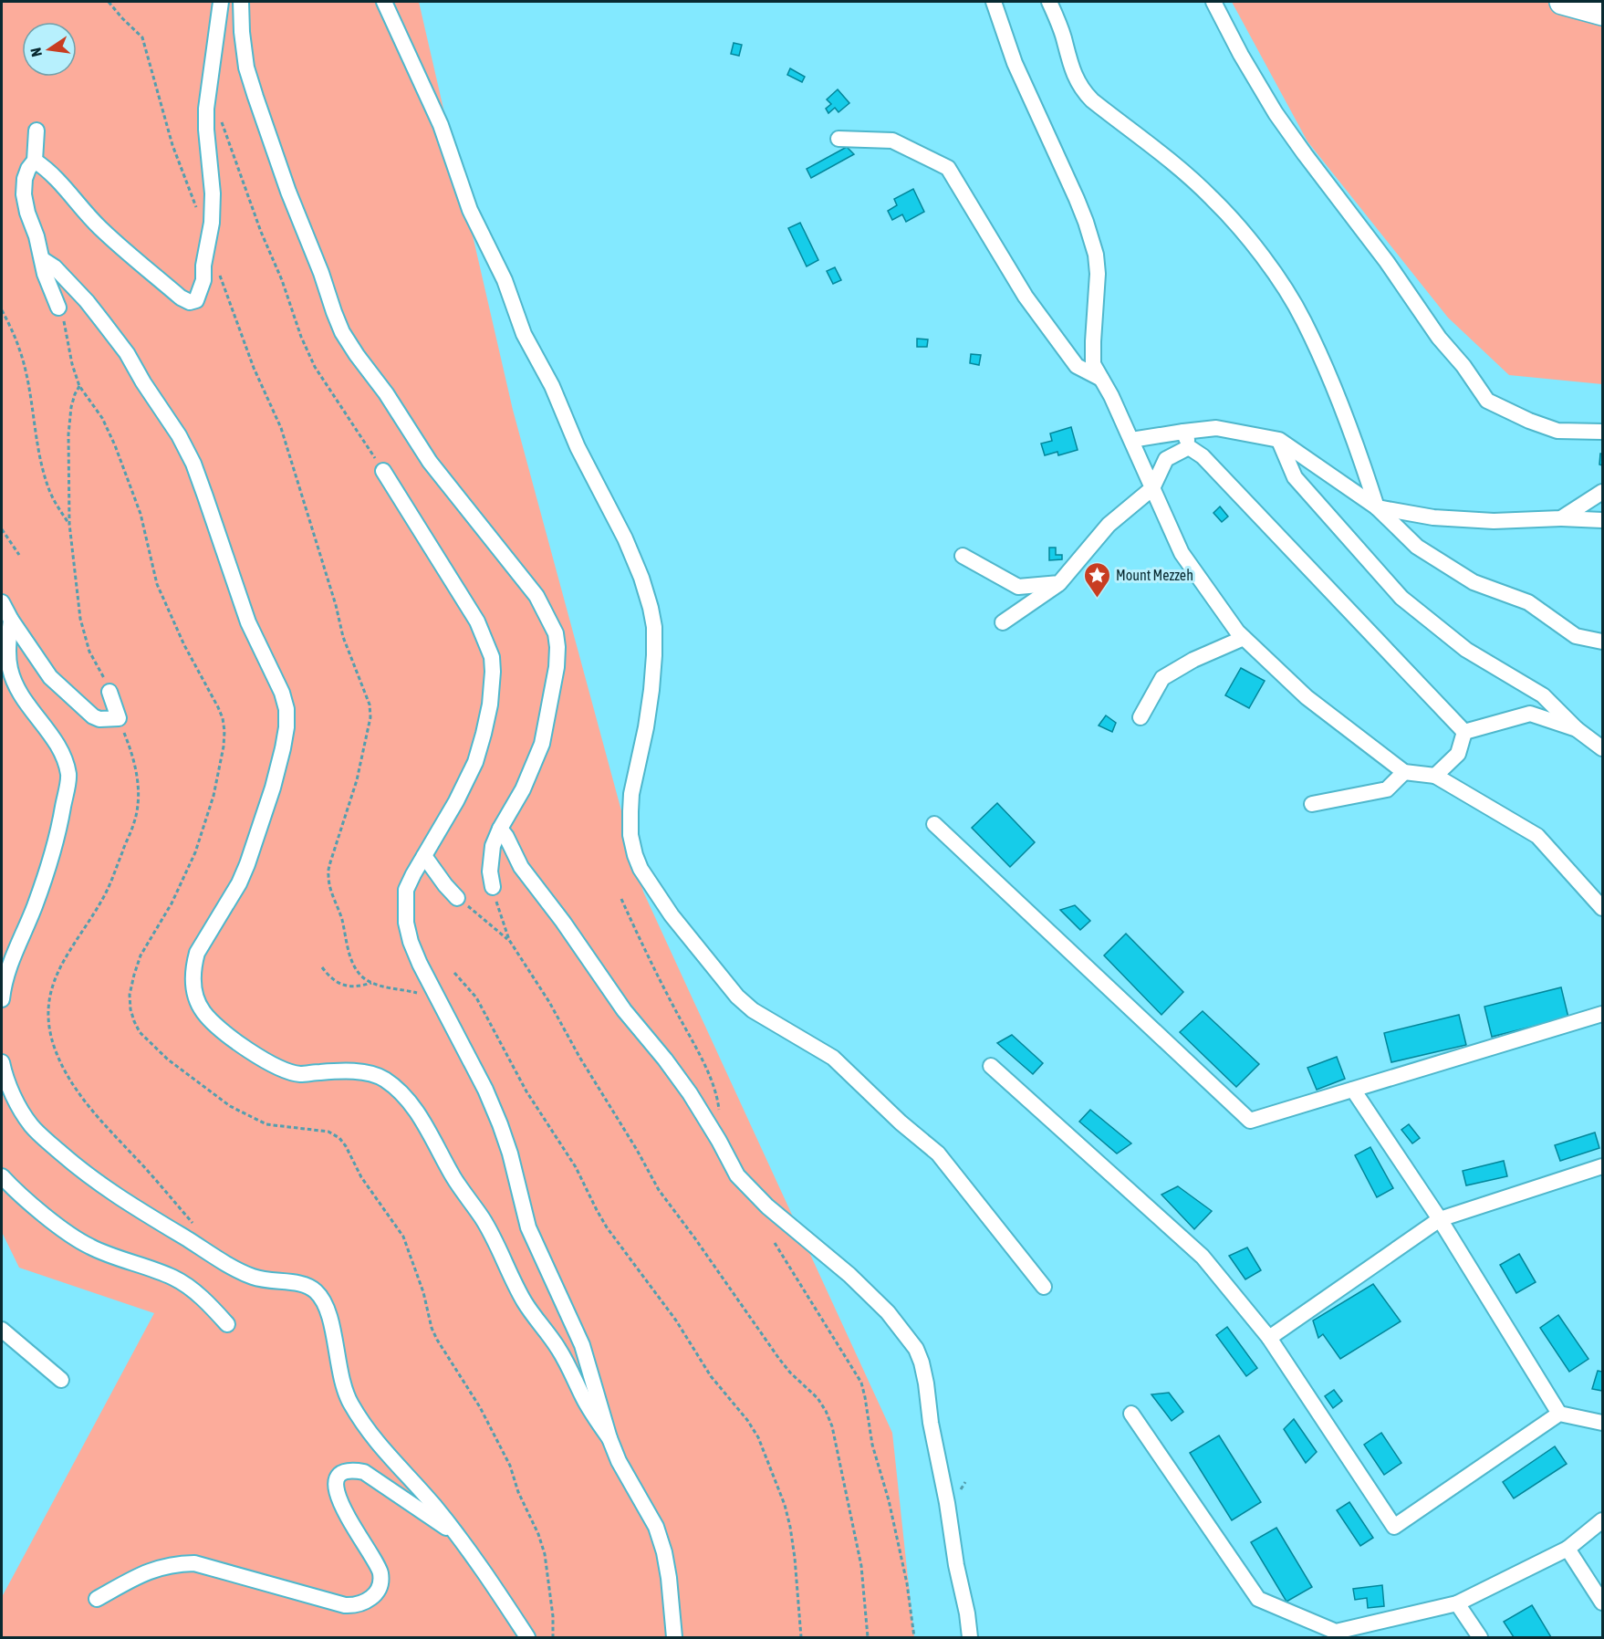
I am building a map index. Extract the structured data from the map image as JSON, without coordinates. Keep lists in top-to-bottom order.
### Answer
{
  "places": {
    "place": ["Mount Mezzeh"]
  },
  "north": "left"
}
